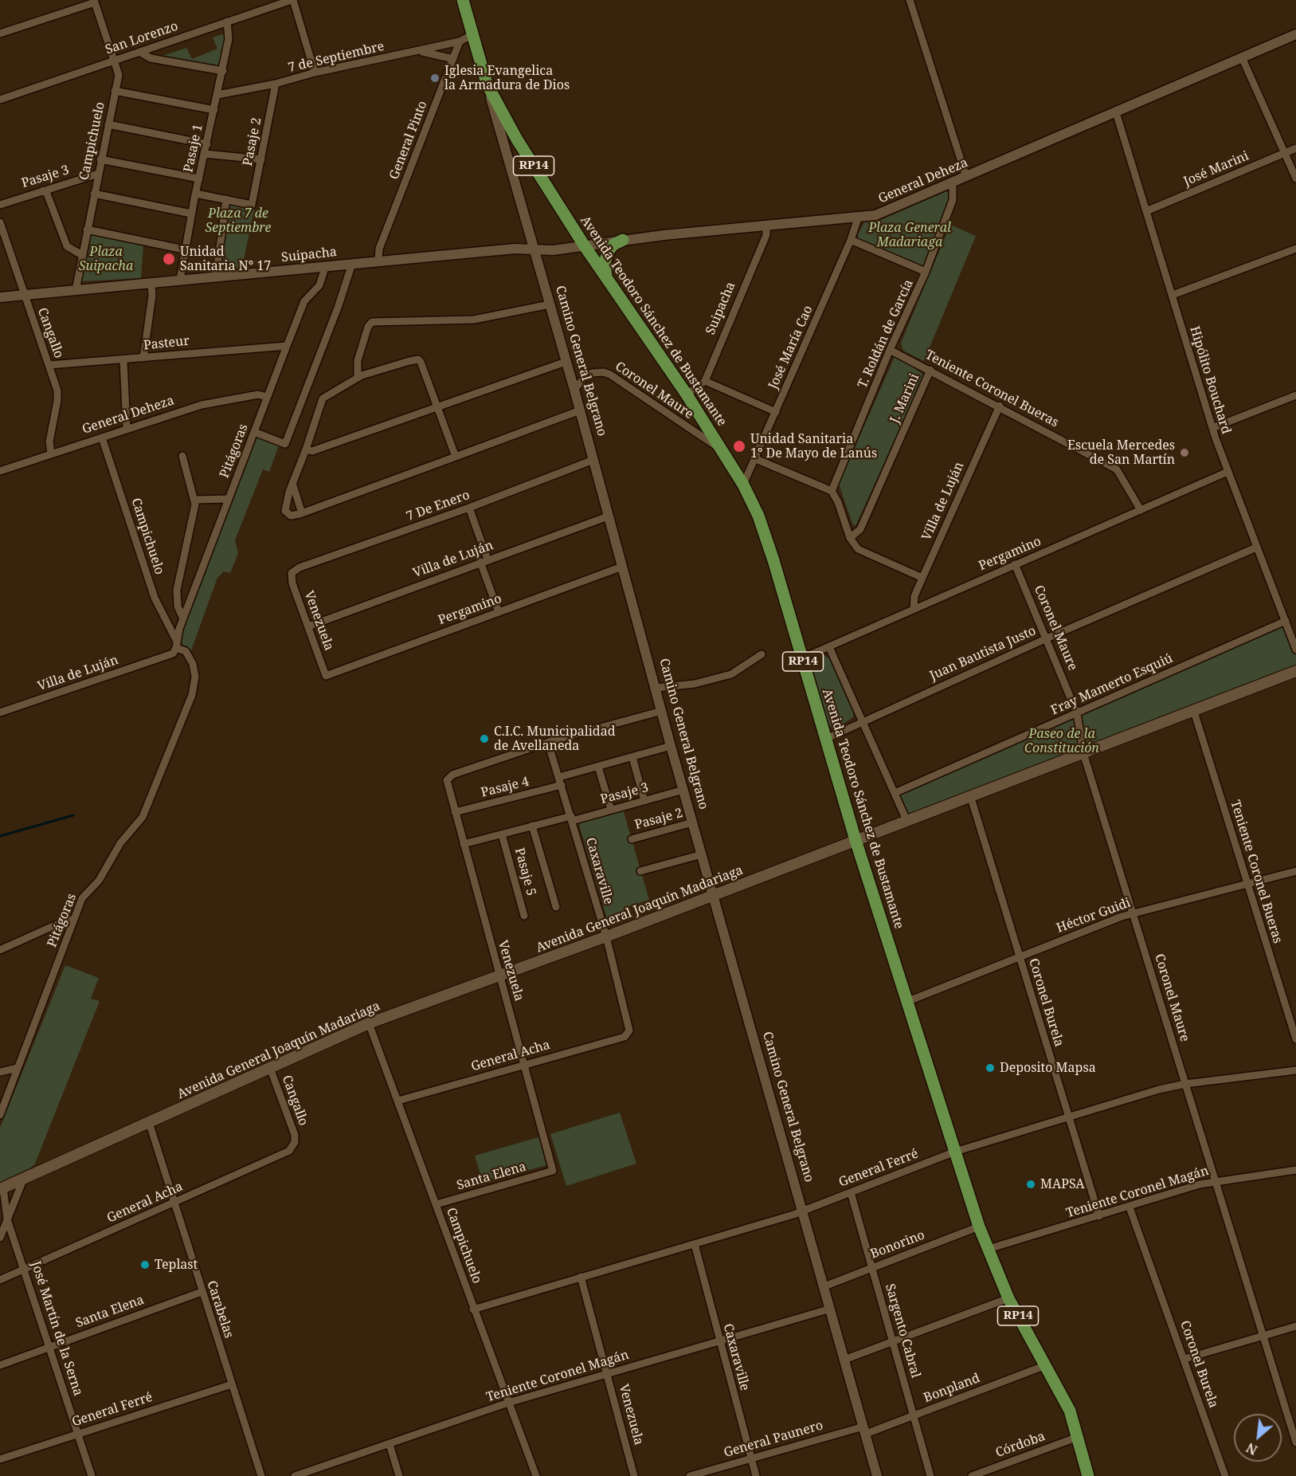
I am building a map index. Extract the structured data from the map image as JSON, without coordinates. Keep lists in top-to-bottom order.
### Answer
{
  "streets": {
    "main road": [
      "RP14",
      "Avenida Teodoro Sánchez de Bustamante",
      "Camino General Belgrano",
      "Avenida General Joaquín Madariaga"
    ],
    "street": [
      "San Lorenzo",
      "7 de Septiembre",
      "General Pinto",
      "Campichuelo",
      "Pasaje 2",
      "Pasaje 1",
      "José Marini",
      "Pasaje 3",
      "General Deheza",
      "Suipacha",
      "Cangallo",
      "T. Roldán de García",
      "Pasteur",
      "José María Cao",
      "Hipólito Bouchard",
      "Teniente Coronel Bueras",
      "Coronel Maure",
      "J. Marini",
      "Pitágoras",
      "Villa de Luján",
      "7 De Enero",
      "Pergamino",
      "Venezuela",
      "Juan Bautista Justo",
      "Fray Mamerto Esquiú",
      "Pasaje 4",
      "Caxaraville",
      "Pasaje 5",
      "Héctor Guidi",
      "Coronel Burela",
      "General Acha",
      "General Ferré",
      "Santa Elena",
      "Teniente Coronel Magán",
      "Bonorino",
      "Carabelas",
      "José Martín de la Serna",
      "Sargento Cabral",
      "Bonpland",
      "General Paunero",
      "Córdoba"
    ]
  },
  "crossings": [
    ["San Lorenzo", "Campichuelo"],
    ["San Lorenzo", "Pasaje 1"],
    ["7 de Septiembre", "General Pinto"],
    ["7 de Septiembre", "Pasaje 2"],
    ["7 de Septiembre", "Pasaje 1"],
    ["General Pinto", "Suipacha"],
    ["Campichuelo", "Pasaje 3"],
    ["Campichuelo", "General Deheza"],
    ["Campichuelo", "Suipacha"],
    ["Campichuelo", "Pitágoras"],
    ["Campichuelo", "Villa de Luján"],
    ["Campichuelo", "Avenida General Joaquín Madariaga"],
    ["Campichuelo", "General Acha"],
    ["Campichuelo", "General Ferré"],
    ["Campichuelo", "Santa Elena"],
    ["Campichuelo", "Teniente Coronel Magán"],
    ["Pasaje 2", "Camino General Belgrano"],
    ["Pasaje 1", "Suipacha"],
    ["José Marini", "Hipólito Bouchard"],
    ["Pasaje 3", "Camino General Belgrano"],
    ["Pasaje 3", "Venezuela"],
    ["Pasaje 3", "Caxaraville"],
    ["Pasaje 3", "Pasaje 5"],
    ["General Deheza", "Suipacha"],
    ["General Deheza", "Avenida Teodoro Sánchez de Bustamante"],
    ["General Deheza", "Cangallo"],
    ["General Deheza", "T. Roldán de García"],
    ["General Deheza", "José María Cao"],
    ["General Deheza", "Camino General Belgrano"],
    ["General Deheza", "Hipólito Bouchard"],
    ["General Deheza", "Pitágoras"],
    ["Suipacha", "Cangallo"],
    ["Suipacha", "Camino General Belgrano"],
    ["Suipacha", "Pitágoras"],
    ["Avenida Teodoro Sánchez de Bustamante", "José María Cao"],
    ["Avenida Teodoro Sánchez de Bustamante", "Camino General Belgrano"],
    ["Avenida Teodoro Sánchez de Bustamante", "Coronel Maure"],
    ["Avenida Teodoro Sánchez de Bustamante", "Pergamino"],
    ["Avenida Teodoro Sánchez de Bustamante", "Juan Bautista Justo"],
    ["Avenida Teodoro Sánchez de Bustamante", "Avenida General Joaquín Madariaga"],
    ["Avenida Teodoro Sánchez de Bustamante", "Héctor Guidi"],
    ["Avenida Teodoro Sánchez de Bustamante", "General Ferré"],
    ["Avenida Teodoro Sánchez de Bustamante", "Teniente Coronel Magán"],
    ["Avenida Teodoro Sánchez de Bustamante", "Bonorino"],
    ["Avenida Teodoro Sánchez de Bustamante", "Bonpland"],
    ["Avenida Teodoro Sánchez de Bustamante", "Córdoba"],
    ["Cangallo", "Pasteur"],
    ["Cangallo", "Avenida General Joaquín Madariaga"],
    ["Cangallo", "General Acha"],
    ["T. Roldán de García", "Teniente Coronel Bueras"],
    ["Pasteur", "Pitágoras"],
    ["Camino General Belgrano", "Coronel Maure"],
    ["Camino General Belgrano", "Villa de Luján"],
    ["Camino General Belgrano", "7 De Enero"],
    ["Camino General Belgrano", "Pergamino"],
    ["Camino General Belgrano", "Avenida General Joaquín Madariaga"],
    ["Camino General Belgrano", "General Ferré"],
    ["Camino General Belgrano", "Teniente Coronel Magán"],
    ["Camino General Belgrano", "Bonorino"],
    ["Camino General Belgrano", "Bonpland"],
    ["Camino General Belgrano", "General Paunero"],
    ["Hipólito Bouchard", "Pergamino"],
    ["Hipólito Bouchard", "Juan Bautista Justo"],
    ["Hipólito Bouchard", "Fray Mamerto Esquiú"],
    ["Teniente Coronel Bueras", "J. Marini"],
    ["Teniente Coronel Bueras", "Villa de Luján"],
    ["Teniente Coronel Bueras", "Pergamino"],
    ["Teniente Coronel Bueras", "Avenida General Joaquín Madariaga"],
    ["Teniente Coronel Bueras", "Héctor Guidi"],
    ["Coronel Maure", "Pergamino"],
    ["Coronel Maure", "Juan Bautista Justo"],
    ["Coronel Maure", "Fray Mamerto Esquiú"],
    ["Coronel Maure", "Avenida General Joaquín Madariaga"],
    ["Coronel Maure", "Héctor Guidi"],
    ["Coronel Maure", "General Ferré"],
    ["Coronel Maure", "Teniente Coronel Magán"],
    ["Pitágoras", "Villa de Luján"],
    ["Villa de Luján", "Pergamino"],
    ["Villa de Luján", "Venezuela"],
    ["7 De Enero", "Venezuela"],
    ["Pergamino", "Venezuela"],
    ["Venezuela", "Pasaje 4"],
    ["Venezuela", "Caxaraville"],
    ["Venezuela", "Avenida General Joaquín Madariaga"],
    ["Venezuela", "General Acha"],
    ["Venezuela", "General Ferré"],
    ["Venezuela", "Santa Elena"],
    ["Venezuela", "Teniente Coronel Magán"],
    ["Pasaje 4", "Caxaraville"],
    ["Caxaraville", "Avenida General Joaquín Madariaga"],
    ["Caxaraville", "General Acha"],
    ["Caxaraville", "General Ferré"],
    ["Caxaraville", "Teniente Coronel Magán"],
    ["Caxaraville", "General Paunero"],
    ["Avenida General Joaquín Madariaga", "Coronel Burela"],
    ["Avenida General Joaquín Madariaga", "Carabelas"],
    ["Avenida General Joaquín Madariaga", "José Martín de la Serna"],
    ["Héctor Guidi", "Coronel Burela"],
    ["Coronel Burela", "General Ferré"],
    ["Coronel Burela", "Teniente Coronel Magán"],
    ["General Acha", "Carabelas"],
    ["General Acha", "José Martín de la Serna"],
    ["General Ferré", "Carabelas"],
    ["General Ferré", "José Martín de la Serna"],
    ["General Ferré", "Sargento Cabral"],
    ["Santa Elena", "Carabelas"],
    ["Santa Elena", "José Martín de la Serna"],
    ["Bonorino", "Sargento Cabral"],
    ["Sargento Cabral", "Bonpland"],
    ["Bonpland", "General Paunero"]
  ],
  "parks": [
    "Plaza 7 de Septiembre",
    "Plaza General Madariaga",
    "Plaza Suipacha",
    "Paseo de la Constitución"
  ],
  "places": [
    "Iglesia Evangelica la Armadura de Dios",
    "Unidad Sanitaria N° 17",
    "Unidad Sanitaria 1° De Mayo de Lanús",
    "Escuela Mercedes de San Martín",
    "C.I.C. Municipalidad de Avellaneda",
    "Deposito Mapsa",
    "MAPSA",
    "Teplast"
  ],
  "north": "bottom left"
}
